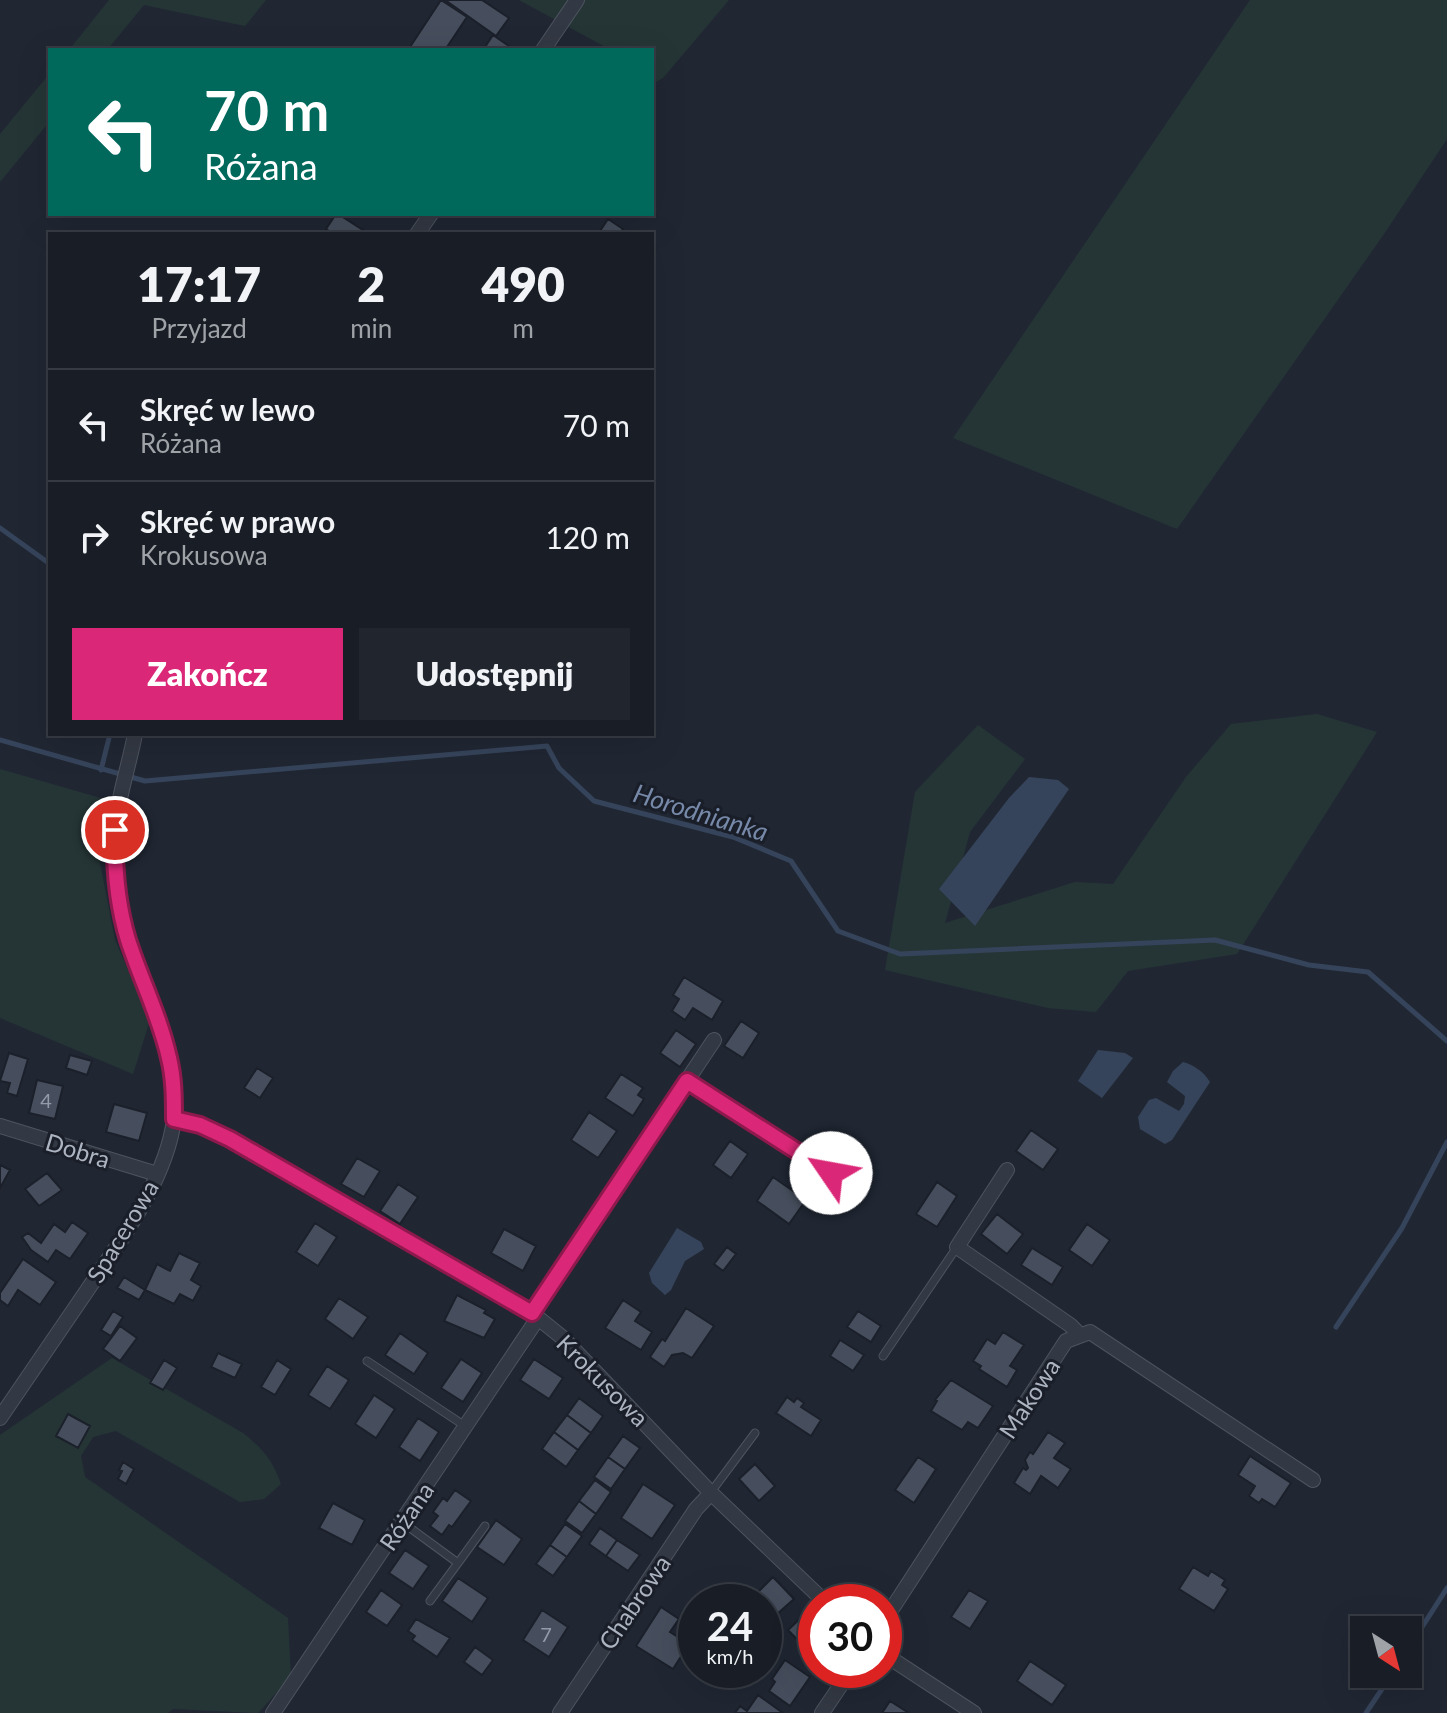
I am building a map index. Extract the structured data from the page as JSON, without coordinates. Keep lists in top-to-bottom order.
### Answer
{
  "streets": {
    "street": [
      "Dobra",
      "Spacerowa",
      "Krokusowa",
      "Makowa",
      "Różana",
      "Chabrowa"
    ]
  },
  "crossings": [
    ["Dobra", "Spacerowa"],
    ["Spacerowa", "Krokusowa"],
    ["Krokusowa", "Różana"],
    ["Krokusowa", "Chabrowa"]
  ],
  "water": ["Horodnianka"],
  "house_numbers": ["4", "7"],
  "north": "bottom right",
  "page": {
    "turn": ["70 m", "Różana"],
    "eta": [
      "17:17",
      "Przyjazd",
      "2",
      "min",
      "490",
      "m"
    ],
    "list": [
      {
        "name": "Skręć w lewo",
        "note": "Różana",
        "value": "70 m"
      },
      {
        "name": "Skręć w prawo",
        "note": "Krokusowa",
        "value": "120 m"
      }
    ],
    "buttons": ["Zakończ", "Udostępnij"],
    "speed": "24 km/h",
    "limit": "30"
  }
}
